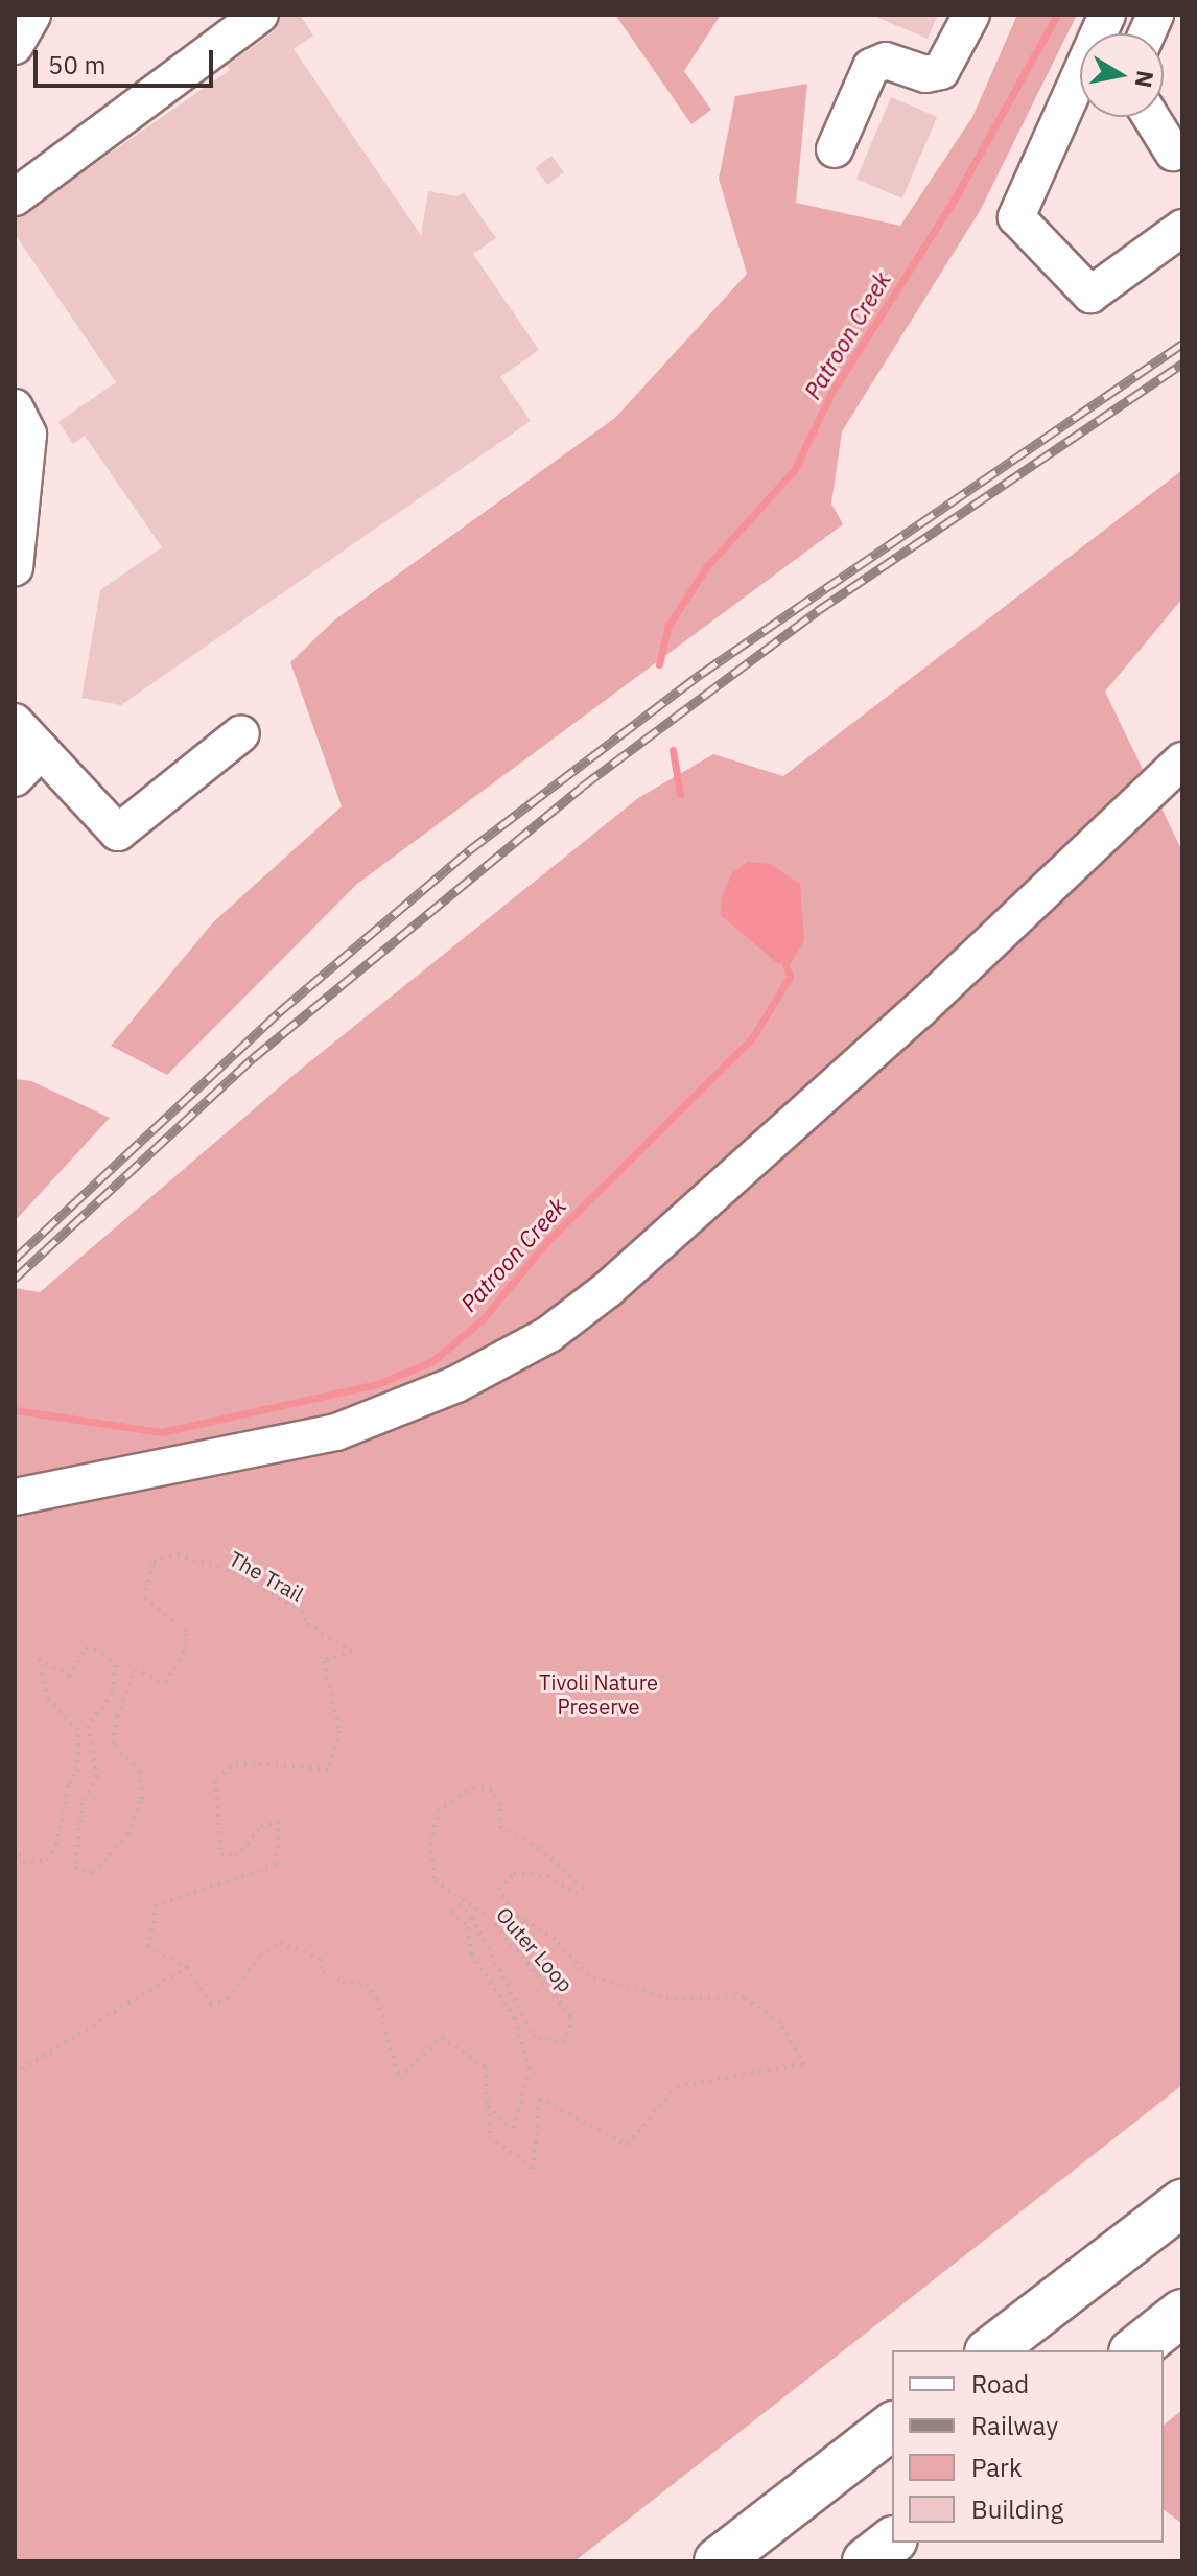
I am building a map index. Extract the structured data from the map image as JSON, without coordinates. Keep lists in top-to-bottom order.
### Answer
{
  "streets": {
    "path": ["The Trail", "Outer Loop"]
  },
  "crossings": [
    ["The Trail", "Outer Loop"]
  ],
  "water": ["Patroon Creek"],
  "parks": ["Tivoli Nature Preserve"],
  "legend": [
    "Road",
    "Railway",
    "Park",
    "Building"
  ],
  "scale_bar": "50 m",
  "north": "right"
}
